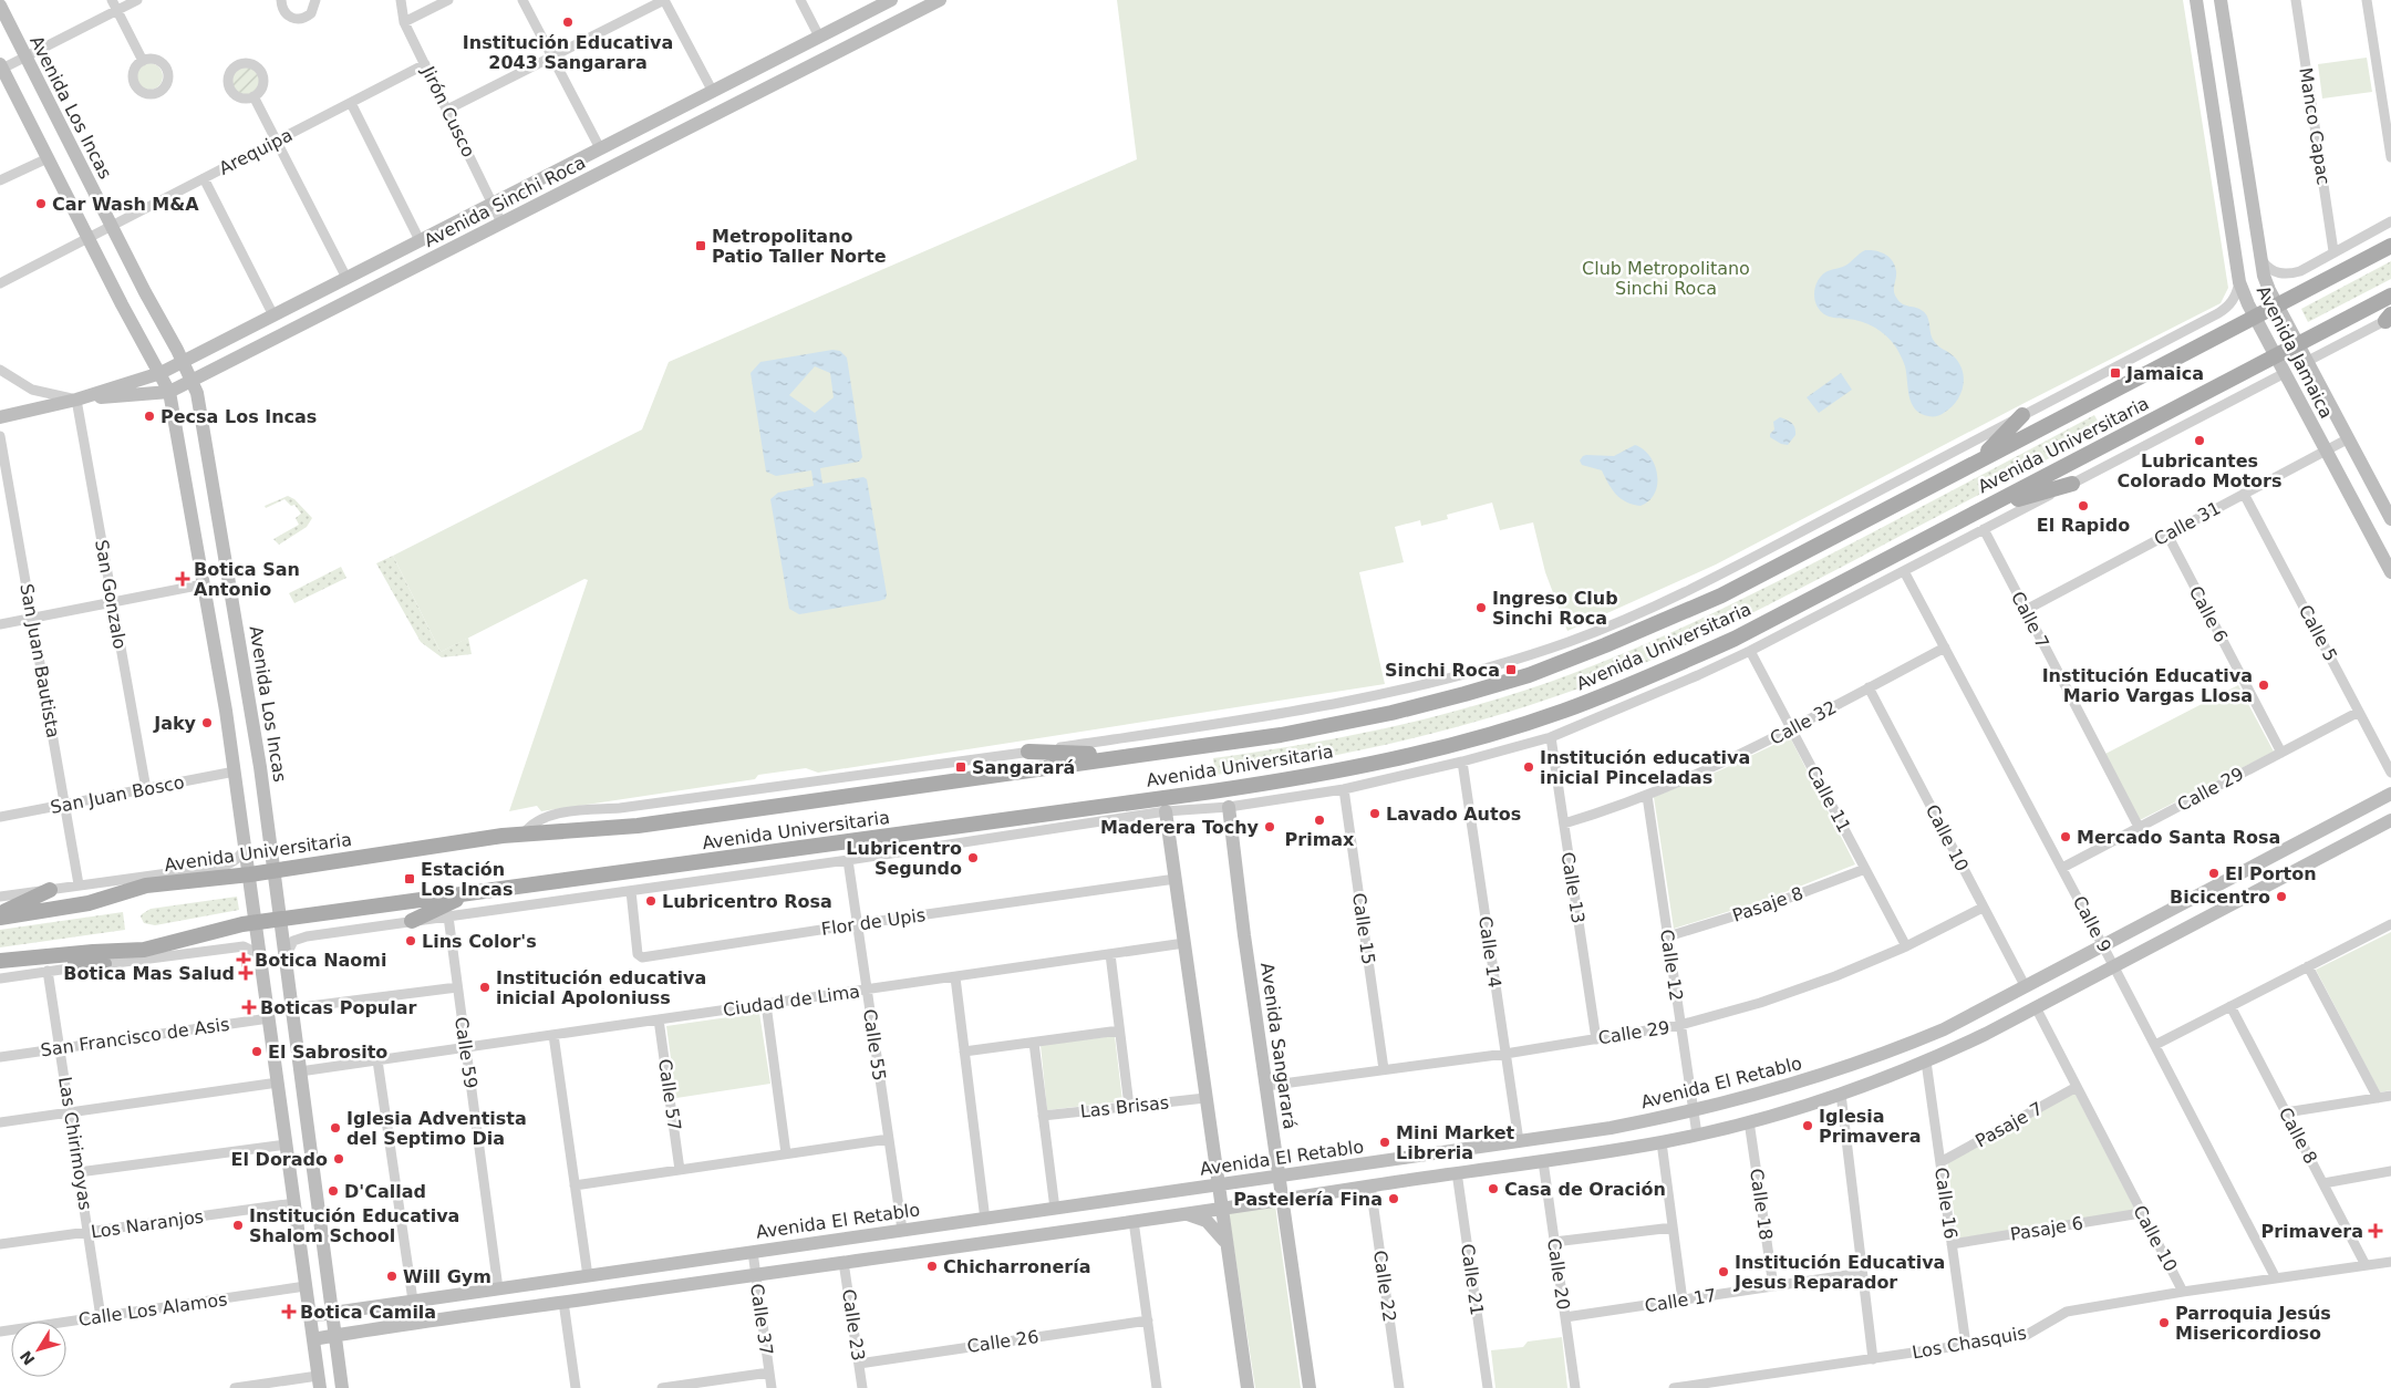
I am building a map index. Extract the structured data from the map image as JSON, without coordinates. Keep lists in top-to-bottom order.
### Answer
{
  "streets": {
    "main road": [
      "Avenida Los Incas",
      "Avenida Sinchi Roca",
      "Avenida Jamaica",
      "Avenida Universitaria",
      "Avenida Sangarará",
      "Avenida El Retablo"
    ],
    "street": [
      "Jirón Cusco",
      "Manco Capac",
      "Arequipa",
      "Calle 31",
      "San Gonzalo",
      "Calle 6",
      "Calle 7",
      "Calle 5",
      "San Juan Bautista",
      "Calle 32",
      "Calle 29",
      "San Juan Bosco",
      "Calle 11",
      "Calle 10",
      "Calle 13",
      "Pasaje 8",
      "Flor de Upis",
      "Calle 9",
      "Calle 15",
      "Calle 14",
      "Calle 12",
      "Ciudad de Lima",
      "San Francisco de Asis",
      "Calle 55",
      "Calle 59",
      "Calle 57",
      "Las Brisas",
      "Pasaje 7",
      "Calle 8",
      "Las Chirimoyas",
      "Calle 16",
      "Calle 18",
      "Los Naranjos",
      "Pasaje 6",
      "Calle 20",
      "Calle 21",
      "Calle 22",
      "Calle 17",
      "Calle Los Alamos",
      "Calle 37",
      "Calle 23",
      "Calle 26",
      "Los Chasquis"
    ]
  },
  "crossings": [
    ["Avenida Los Incas", "Arequipa"],
    ["Avenida Los Incas", "Avenida Sinchi Roca"],
    ["Avenida Los Incas", "Avenida Universitaria"],
    ["Avenida Los Incas", "Ciudad de Lima"],
    ["Avenida Los Incas", "Avenida El Retablo"],
    ["Jirón Cusco", "Arequipa"],
    ["Jirón Cusco", "Avenida Sinchi Roca"],
    ["Avenida Sinchi Roca", "San Gonzalo"],
    ["Avenida Jamaica", "Avenida Universitaria"],
    ["Avenida Jamaica", "Calle 31"],
    ["Avenida Universitaria", "Calle 7"],
    ["Avenida Universitaria", "San Juan Bautista"],
    ["Avenida Universitaria", "Calle 11"],
    ["Avenida Universitaria", "Calle 13"],
    ["Avenida Universitaria", "Flor de Upis"],
    ["Avenida Universitaria", "Calle 9"],
    ["Avenida Universitaria", "Calle 15"],
    ["Avenida Universitaria", "Calle 14"],
    ["Avenida Universitaria", "Calle 55"],
    ["Avenida Universitaria", "Avenida Sangarará"],
    ["Avenida Universitaria", "Calle 59"],
    ["Calle 31", "Calle 6"],
    ["Calle 31", "Calle 7"],
    ["Calle 31", "Calle 5"],
    ["San Gonzalo", "San Juan Bosco"],
    ["Calle 6", "Calle 29"],
    ["Calle 7", "Calle 29"],
    ["Calle 5", "Calle 29"],
    ["San Juan Bautista", "San Juan Bosco"],
    ["Calle 32", "Calle 11"],
    ["Calle 32", "Calle 10"],
    ["Calle 32", "Calle 13"],
    ["Calle 32", "Calle 9"],
    ["Calle 32", "Calle 12"],
    ["Calle 29", "Calle 11"],
    ["Calle 29", "Calle 10"],
    ["Calle 29", "Calle 13"],
    ["Calle 29", "Calle 9"],
    ["Calle 29", "Calle 15"],
    ["Calle 29", "Calle 14"],
    ["Calle 29", "Calle 12"],
    ["Calle 29", "Avenida Sangarará"],
    ["Calle 11", "Pasaje 8"],
    ["Calle 10", "Avenida El Retablo"],
    ["Calle 10", "Pasaje 7"],
    ["Calle 10", "Pasaje 6"],
    ["Calle 10", "Los Chasquis"],
    ["Pasaje 8", "Calle 12"],
    ["Flor de Upis", "Calle 55"],
    ["Calle 9", "Avenida El Retablo"],
    ["Calle 9", "Los Chasquis"],
    ["Calle 14", "Avenida El Retablo"],
    ["Calle 12", "Avenida El Retablo"],
    ["Ciudad de Lima", "Calle 55"],
    ["Ciudad de Lima", "Calle 59"],
    ["Ciudad de Lima", "Calle 57"],
    ["San Francisco de Asis", "Las Chirimoyas"],
    ["Calle 55", "Avenida El Retablo"],
    ["Avenida Sangarará", "Avenida El Retablo"],
    ["Calle 59", "Avenida El Retablo"],
    ["Avenida El Retablo", "Calle 37"],
    ["Pasaje 7", "Calle 16"],
    ["Calle 8", "Los Chasquis"],
    ["Las Chirimoyas", "Los Naranjos"],
    ["Las Chirimoyas", "Calle Los Alamos"],
    ["Calle 16", "Pasaje 6"],
    ["Calle 16", "Los Chasquis"],
    ["Calle 18", "Calle 17"],
    ["Calle 20", "Calle 17"],
    ["Calle 23", "Calle 26"]
  ],
  "parks": ["Club Metropolitano Sinchi Roca"],
  "places": {
    "other": [
      "Institución Educativa 2043 Sangarara",
      "Car Wash M&A",
      "Pecsa Los Incas",
      "Lubricantes Colorado Motors",
      "El Rapido",
      "Ingreso Club Sinchi Roca",
      "Institución Educativa Mario Vargas Llosa",
      "Jaky",
      "Institución educativa inicial Pinceladas",
      "Lavado Autos",
      "Primax",
      "Maderera Tochy",
      "Mercado Santa Rosa",
      "Lubricentro Segundo",
      "El Porton",
      "Bicicentro",
      "Lubricentro Rosa",
      "Lins Color's",
      "Institución educativa inicial Apoloniuss",
      "El Sabrosito",
      "Iglesia Primavera",
      "Iglesia Adventista del Septimo Dia",
      "Mini Market Libreria",
      "El Dorado",
      "Casa de Oración",
      "D'Callad",
      "Pastelería Fina",
      "Institución Educativa Shalom School",
      "Chicharronería",
      "Institución Educativa Jesus Reparador",
      "Will Gym",
      "Parroquia Jesús Misericordioso"
    ],
    "transit": [
      "Metropolitano Patio Taller Norte",
      "Jamaica",
      "Sinchi Roca",
      "Sangarará",
      "Estación Los Incas"
    ],
    "health": [
      "Botica San Antonio",
      "Botica Naomi",
      "Botica Mas Salud",
      "Boticas Popular",
      "Primavera",
      "Botica Camila"
    ]
  },
  "north": "bottom left"
}
